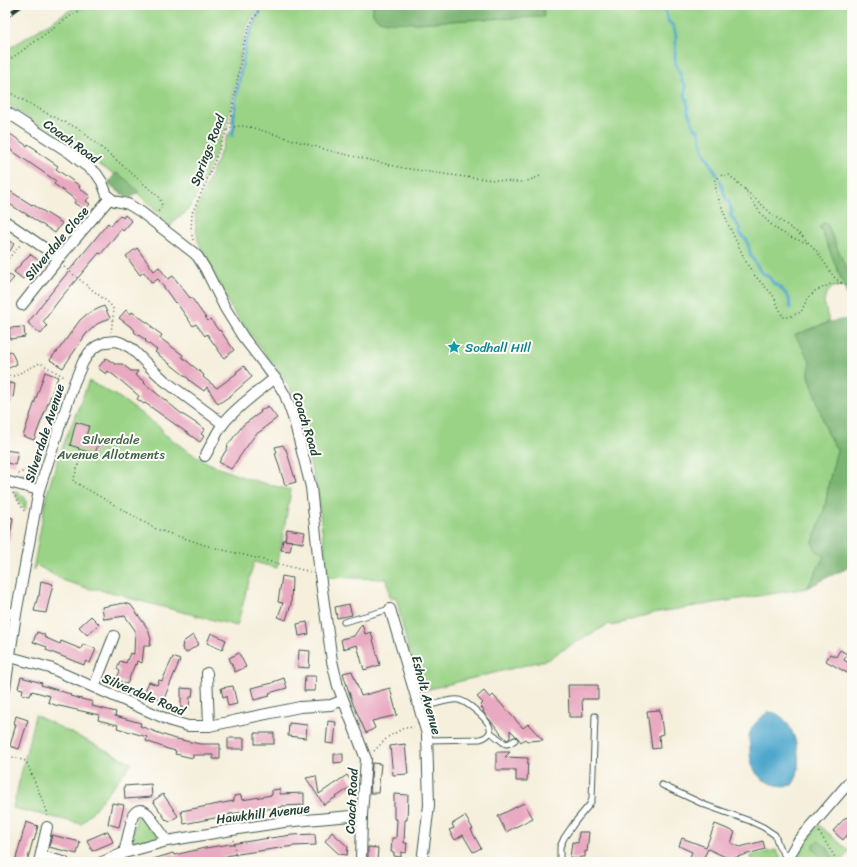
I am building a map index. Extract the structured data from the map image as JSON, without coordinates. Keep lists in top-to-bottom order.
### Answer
{
  "streets": {
    "street": [
      "Coach Road",
      "Silverdale Close",
      "Silverdale Avenue",
      "Silverdale Road",
      "Esholt Avenue",
      "Hawkhill Avenue"
    ],
    "path": ["Springs Road"]
  },
  "crossings": [
    ["Coach Road", "Springs Road"],
    ["Coach Road", "Silverdale Close"],
    ["Coach Road", "Silverdale Road"],
    ["Coach Road", "Hawkhill Avenue"],
    ["Silverdale Avenue", "Silverdale Road"]
  ],
  "parks": ["Silverdale Avenue Allotments"],
  "places": {
    "place": ["Sodhall Hill"]
  }
}
